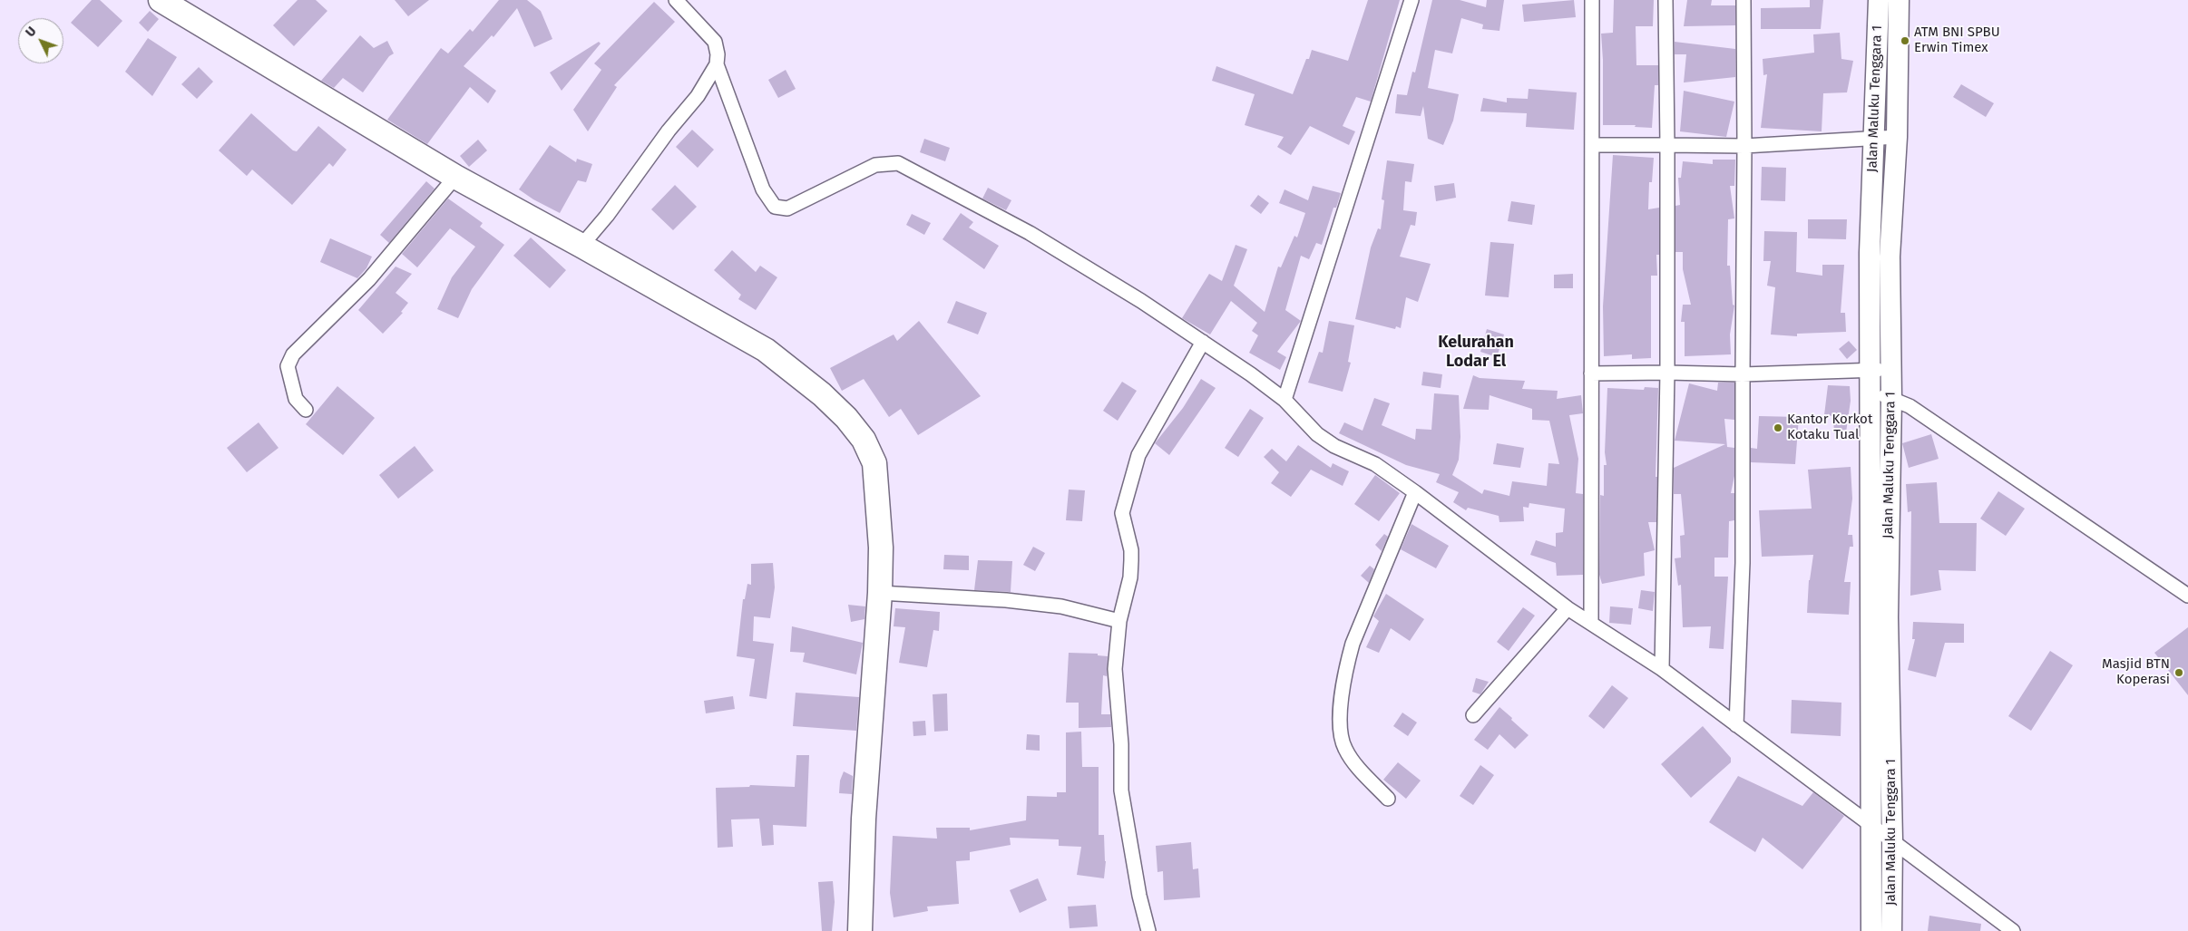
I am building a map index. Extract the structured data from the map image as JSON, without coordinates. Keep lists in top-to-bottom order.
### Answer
{
  "streets": {
    "main road": ["Jalan Maluku Tenggara 1"]
  },
  "districts": ["Kelurahan Lodar El"],
  "places": ["ATM BNI SPBU Erwin Timex", "Kantor Korkot Kotaku Tual", "Masjid BTN Koperasi"],
  "north": "top left"
}
